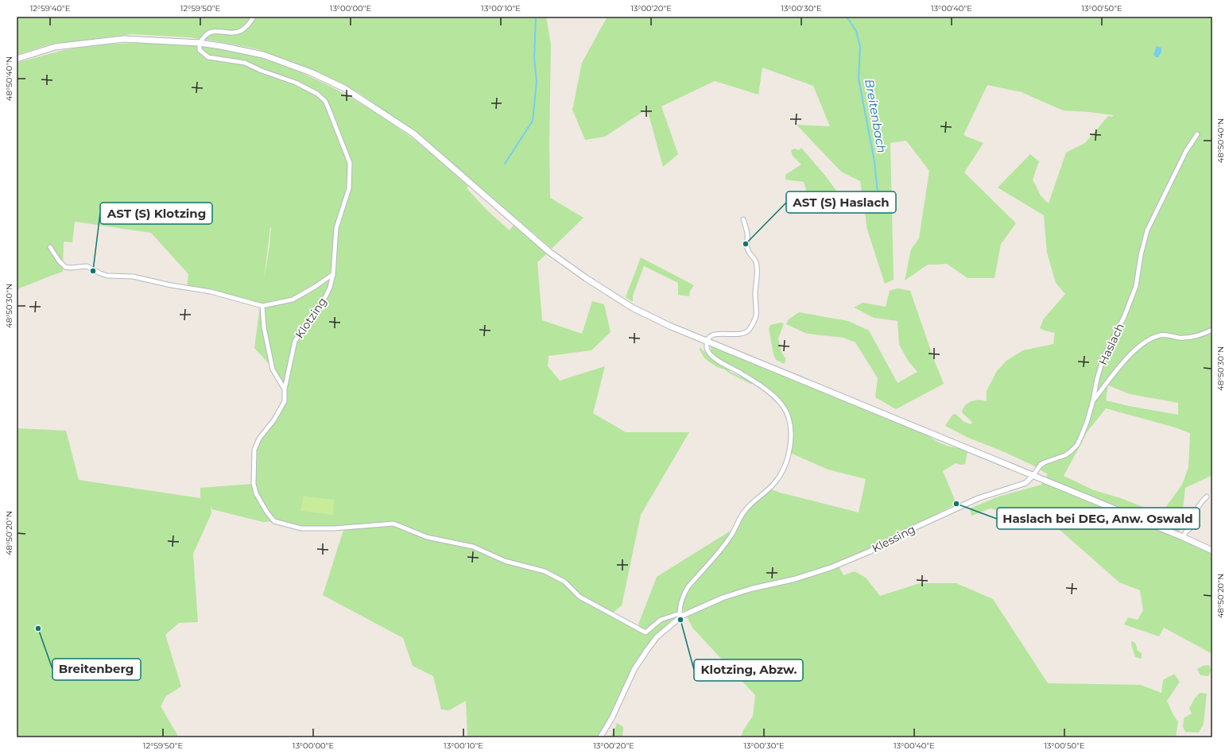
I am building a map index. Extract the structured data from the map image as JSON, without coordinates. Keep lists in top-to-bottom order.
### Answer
{
  "streets": {
    "street": ["Klotzing", "Haslach", "Klessing"]
  },
  "crossings": [
    ["Klotzing", "Klessing"],
    ["Haslach", "Klessing"]
  ],
  "water": ["Breitenbach"],
  "places": [
    "AST (S) Haslach",
    "AST (S) Klotzing",
    "Haslach bei DEG, Anw. Oswald",
    "Klotzing, Abzw.",
    "Breitenberg"
  ],
  "coordinates": [
    "12°59'40\"E",
    "12°59'50\"E",
    "13°00'00\"E",
    "13°00'10\"E",
    "13°00'20\"E",
    "13°00'30\"E",
    "13°00'40\"E",
    "13°00'50\"E",
    "48°50'40\"N",
    "48°50'30\"N",
    "48°50'20\"N"
  ]
}
